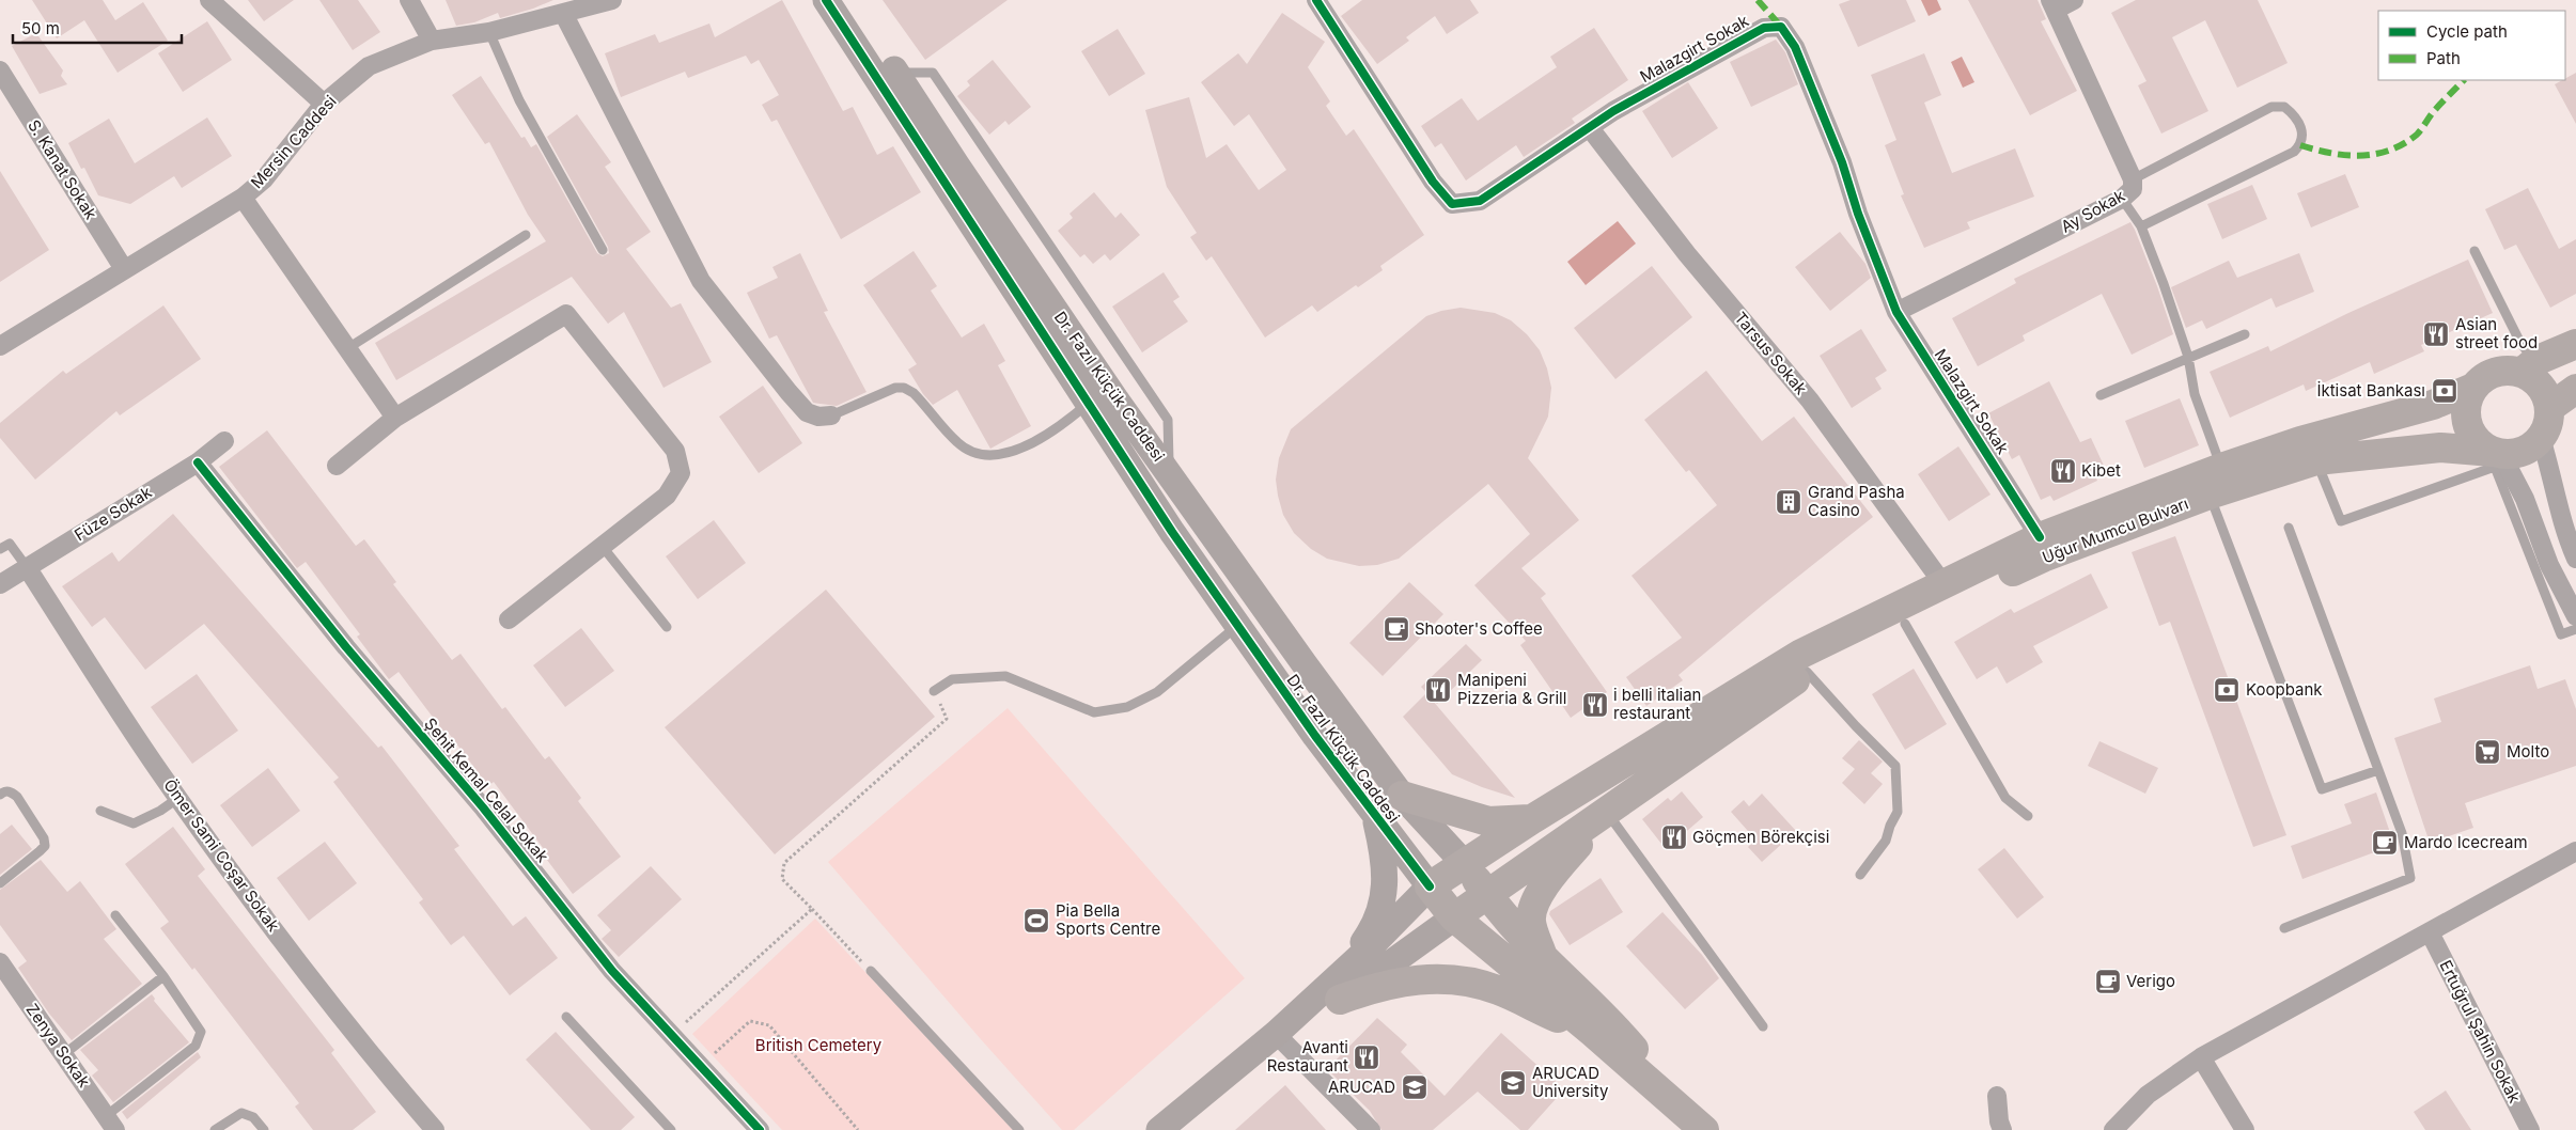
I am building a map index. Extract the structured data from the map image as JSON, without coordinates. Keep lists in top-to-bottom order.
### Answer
{
  "streets": {
    "main road": ["Uğur Mumcu Bulvarı"],
    "street": [
      "Malazgirt Sokak",
      "Mersin Caddesi",
      "S. Kanat Sokak",
      "Ay Sokak",
      "Tarsus Sokak",
      "Dr. Fazıl Küçük Caddesi",
      "Füze Sokak",
      "Şehit Kemal Celal Sokak",
      "Ömer Sami Coşar Sokak",
      "Ertuğrul Şahin Sokak",
      "Zenya Sokak"
    ]
  },
  "crossings": [
    ["Malazgirt Sokak", "Ay Sokak"],
    ["Malazgirt Sokak", "Tarsus Sokak"],
    ["Malazgirt Sokak", "Uğur Mumcu Bulvarı"],
    ["Mersin Caddesi", "S. Kanat Sokak"],
    ["Tarsus Sokak", "Uğur Mumcu Bulvarı"],
    ["Füze Sokak", "Şehit Kemal Celal Sokak"],
    ["Füze Sokak", "Ömer Sami Coşar Sokak"]
  ],
  "parks": ["British Cemetery"],
  "places": {
    "restaurant": [
      "Asian street food",
      "Kibet",
      "Manipeni Pizzeria & Grill",
      "i belli italian restaurant",
      "Göçmen Börekçisi",
      "Avanti Restaurant"
    ],
    "bank": ["İktisat Bankası", "Koopbank"],
    "building": ["Grand Pasha Casino"],
    "cafe": ["Shooter's Coffee", "Mardo Icecream", "Verigo"],
    "supermarket": ["Molto"],
    "sports": ["Pia Bella Sports Centre"],
    "school or university": ["ARUCAD University", "ARUCAD"]
  },
  "legend": ["Cycle path", "Path"],
  "scale_bar": "50 m"
}
